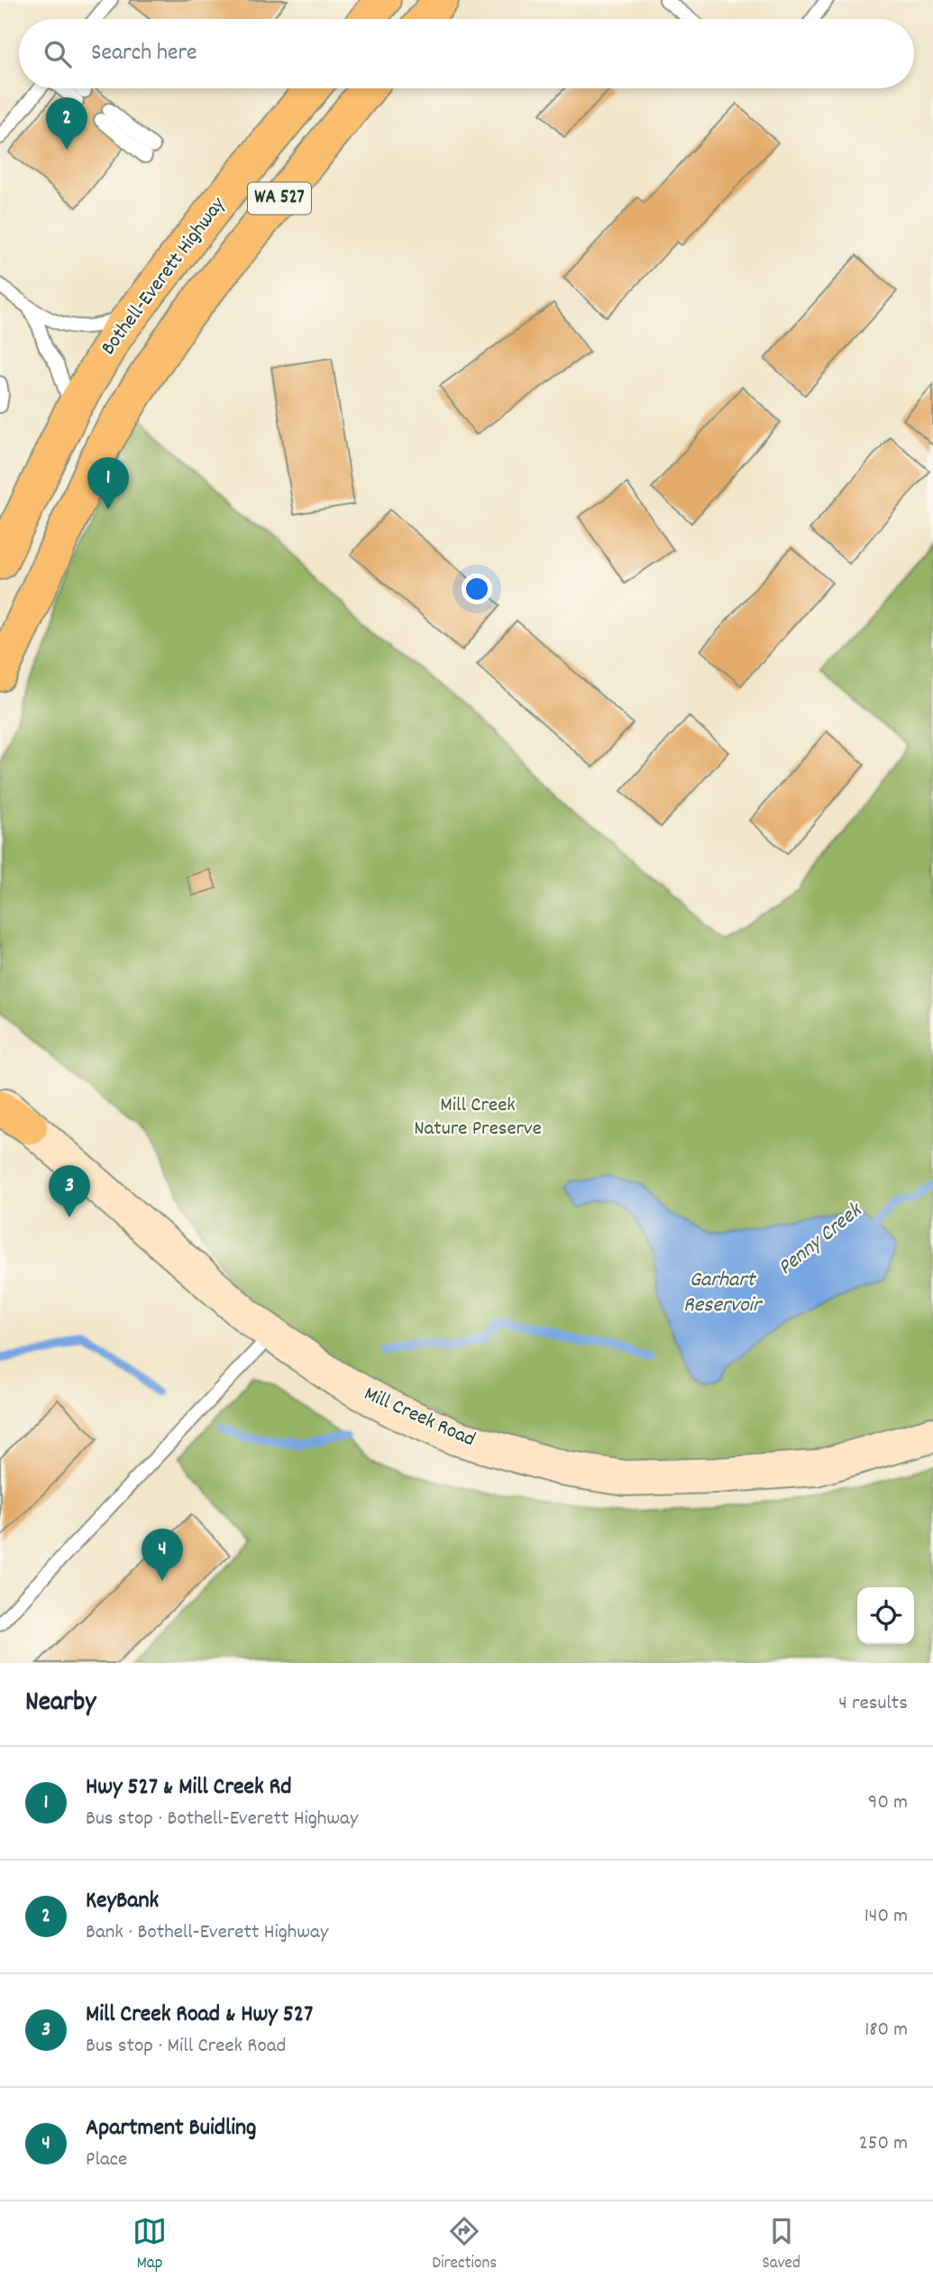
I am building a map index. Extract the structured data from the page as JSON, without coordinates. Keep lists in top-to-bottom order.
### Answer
{
  "streets": {
    "main road": ["WA 527", "Bothell-Everett Highway", "Mill Creek Road"]
  },
  "water": ["Penny Creek", "Garhart Reservoir"],
  "parks": ["Mill Creek Nature Preserve"],
  "page": {
    "search": "Search here",
    "pins": [
      "2",
      "1",
      "3",
      "4"
    ],
    "heading": ["Nearby", "4 results"],
    "list": [
      {
        "mark": "1",
        "name": "Hwy 527 & Mill Creek Rd",
        "note": "Bus stop · Bothell-Everett Highway",
        "value": "90 m"
      },
      {
        "mark": "2",
        "name": "KeyBank",
        "note": "Bank · Bothell-Everett Highway",
        "value": "140 m"
      },
      {
        "mark": "3",
        "name": "Mill Creek Road & Hwy 527",
        "note": "Bus stop · Mill Creek Road",
        "value": "180 m"
      },
      {
        "mark": "4",
        "name": "Apartment Buidling",
        "note": "Place",
        "value": "250 m"
      }
    ],
    "nav": ["Map", "Directions", "Saved"]
  }
}
